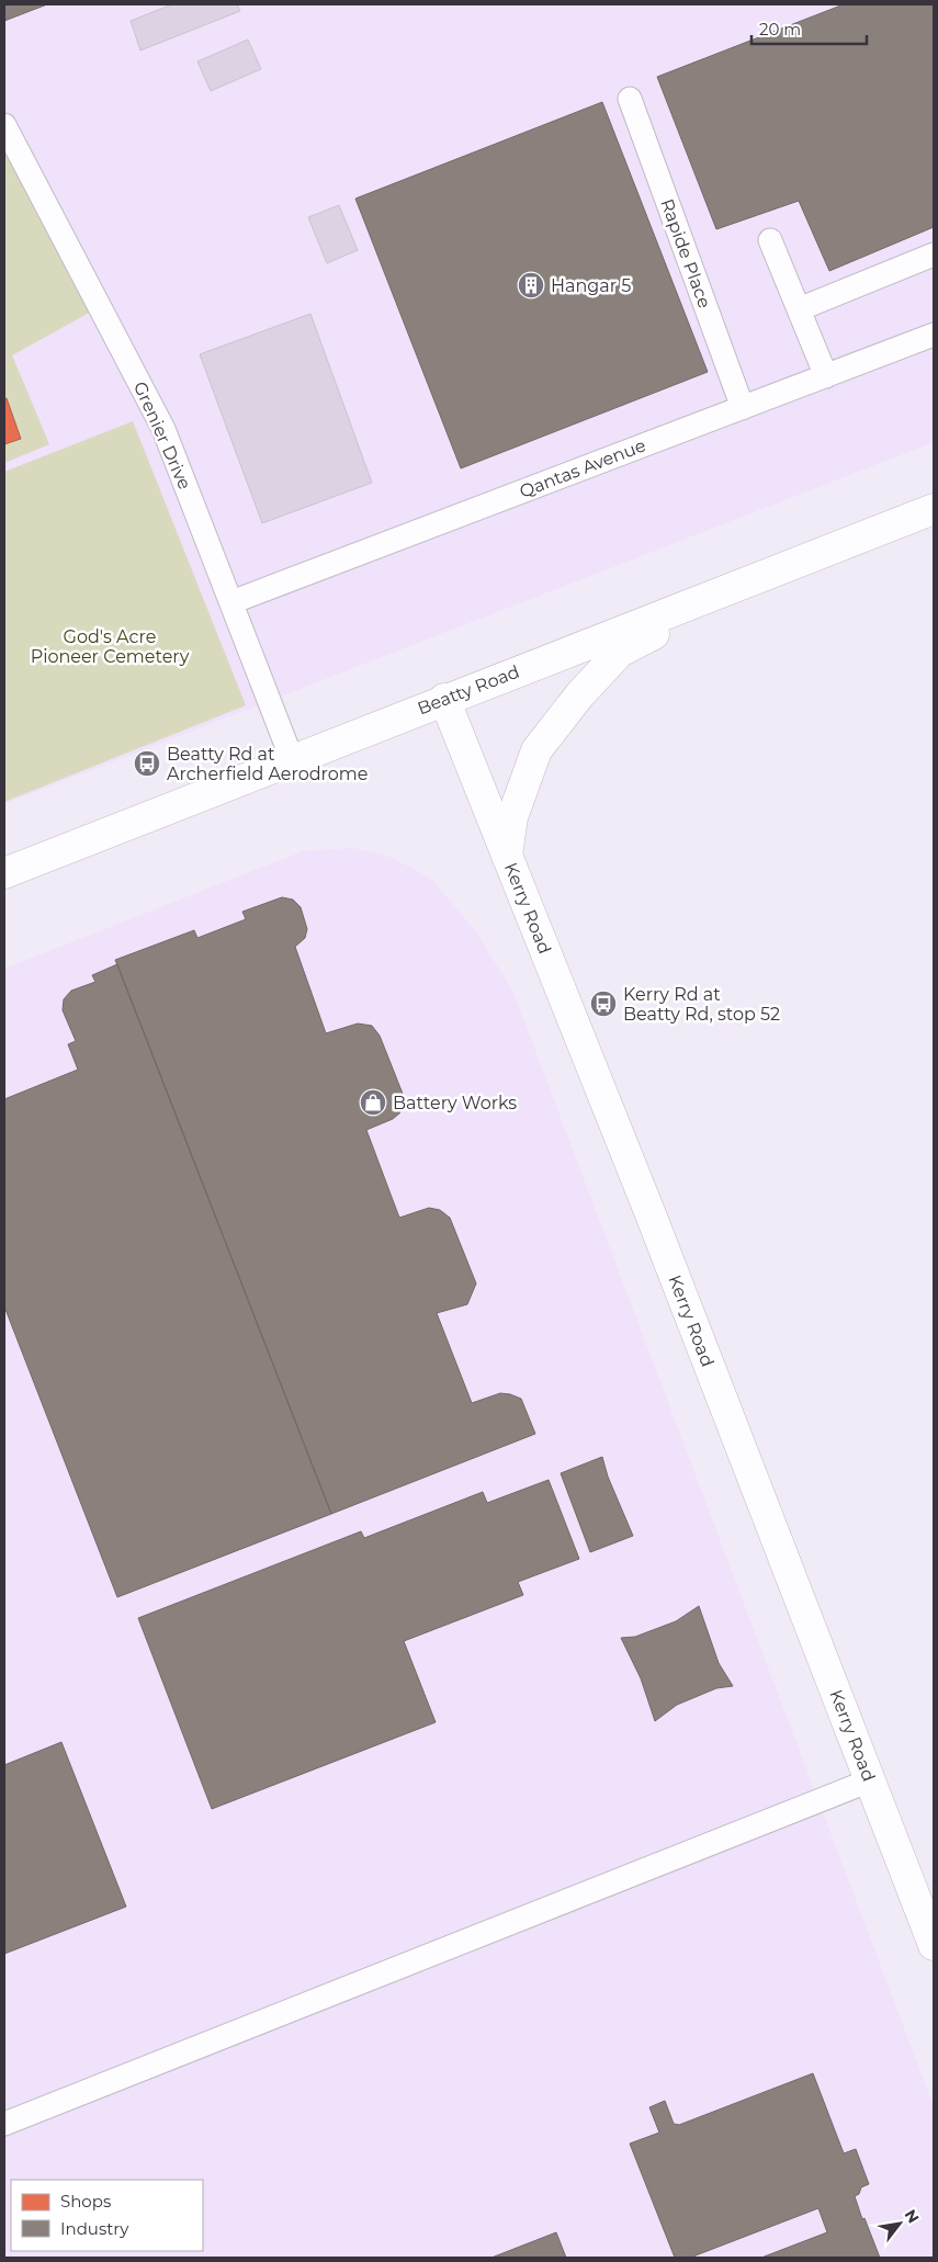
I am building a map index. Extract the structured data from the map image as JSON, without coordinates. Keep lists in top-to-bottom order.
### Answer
{
  "streets": {
    "main road": ["Beatty Road", "Kerry Road"],
    "lane": ["Rapide Place", "Grenier Drive", "Qantas Avenue"]
  },
  "crossings": [
    ["Rapide Place", "Qantas Avenue"],
    ["Grenier Drive", "Qantas Avenue"],
    ["Grenier Drive", "Beatty Road"],
    ["Beatty Road", "Kerry Road"]
  ],
  "parks": ["God's Acre Pioneer Cemetery"],
  "places": {
    "building": ["Hangar 5"],
    "bus stop": ["Beatty Rd at Archerfield Aerodrome", "Kerry Rd at Beatty Rd, stop 52"],
    "shop": ["Battery Works"]
  },
  "legend": ["Shops", "Industry"],
  "scale_bar": "20 m",
  "north": "top right"
}
